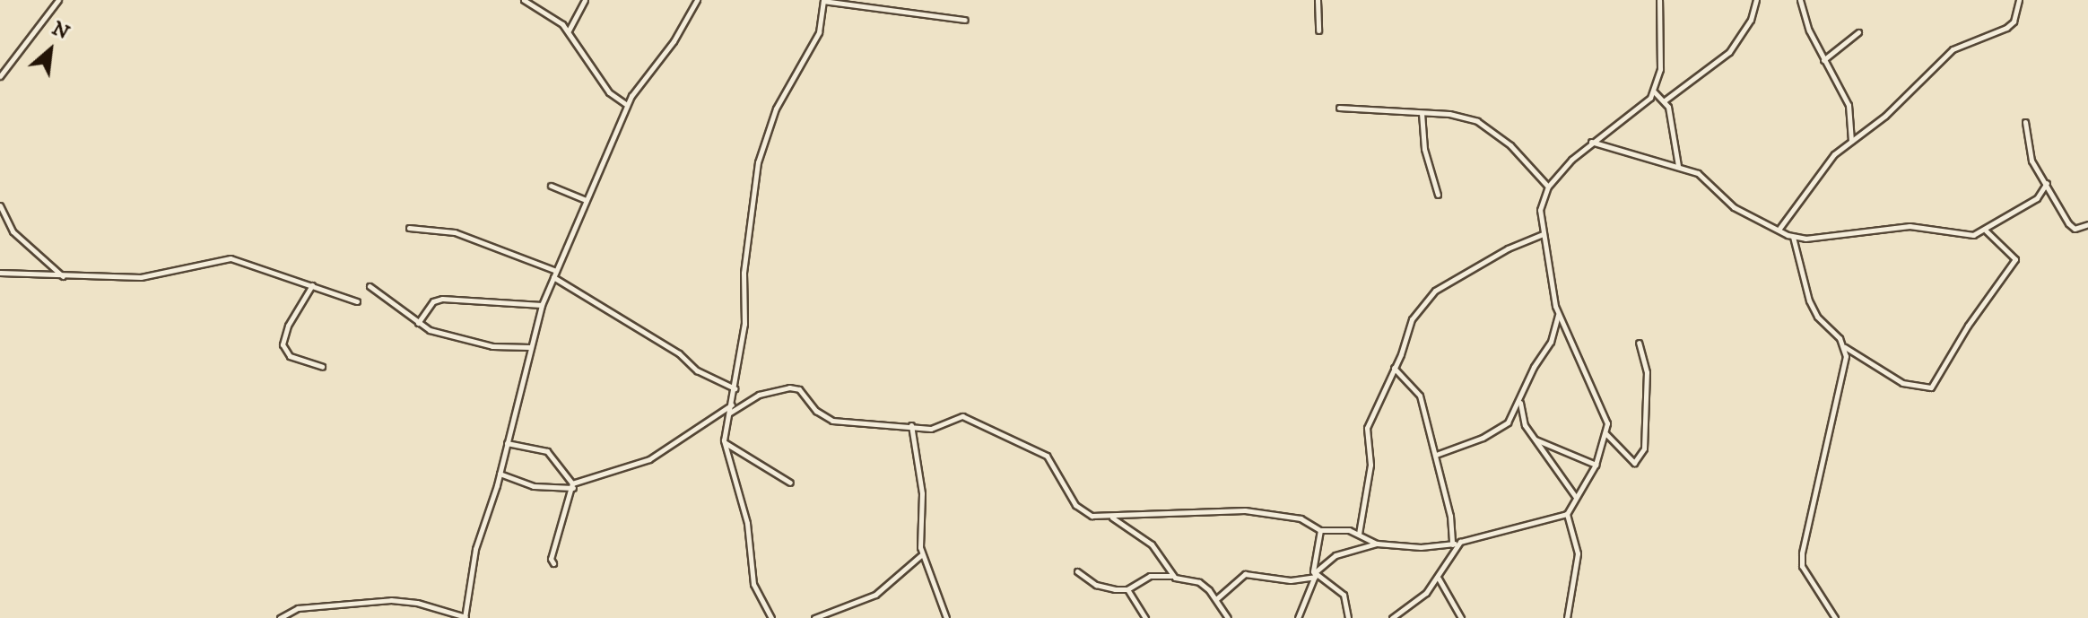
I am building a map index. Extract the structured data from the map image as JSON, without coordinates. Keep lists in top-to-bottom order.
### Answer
{
  "north": "top right"
}
